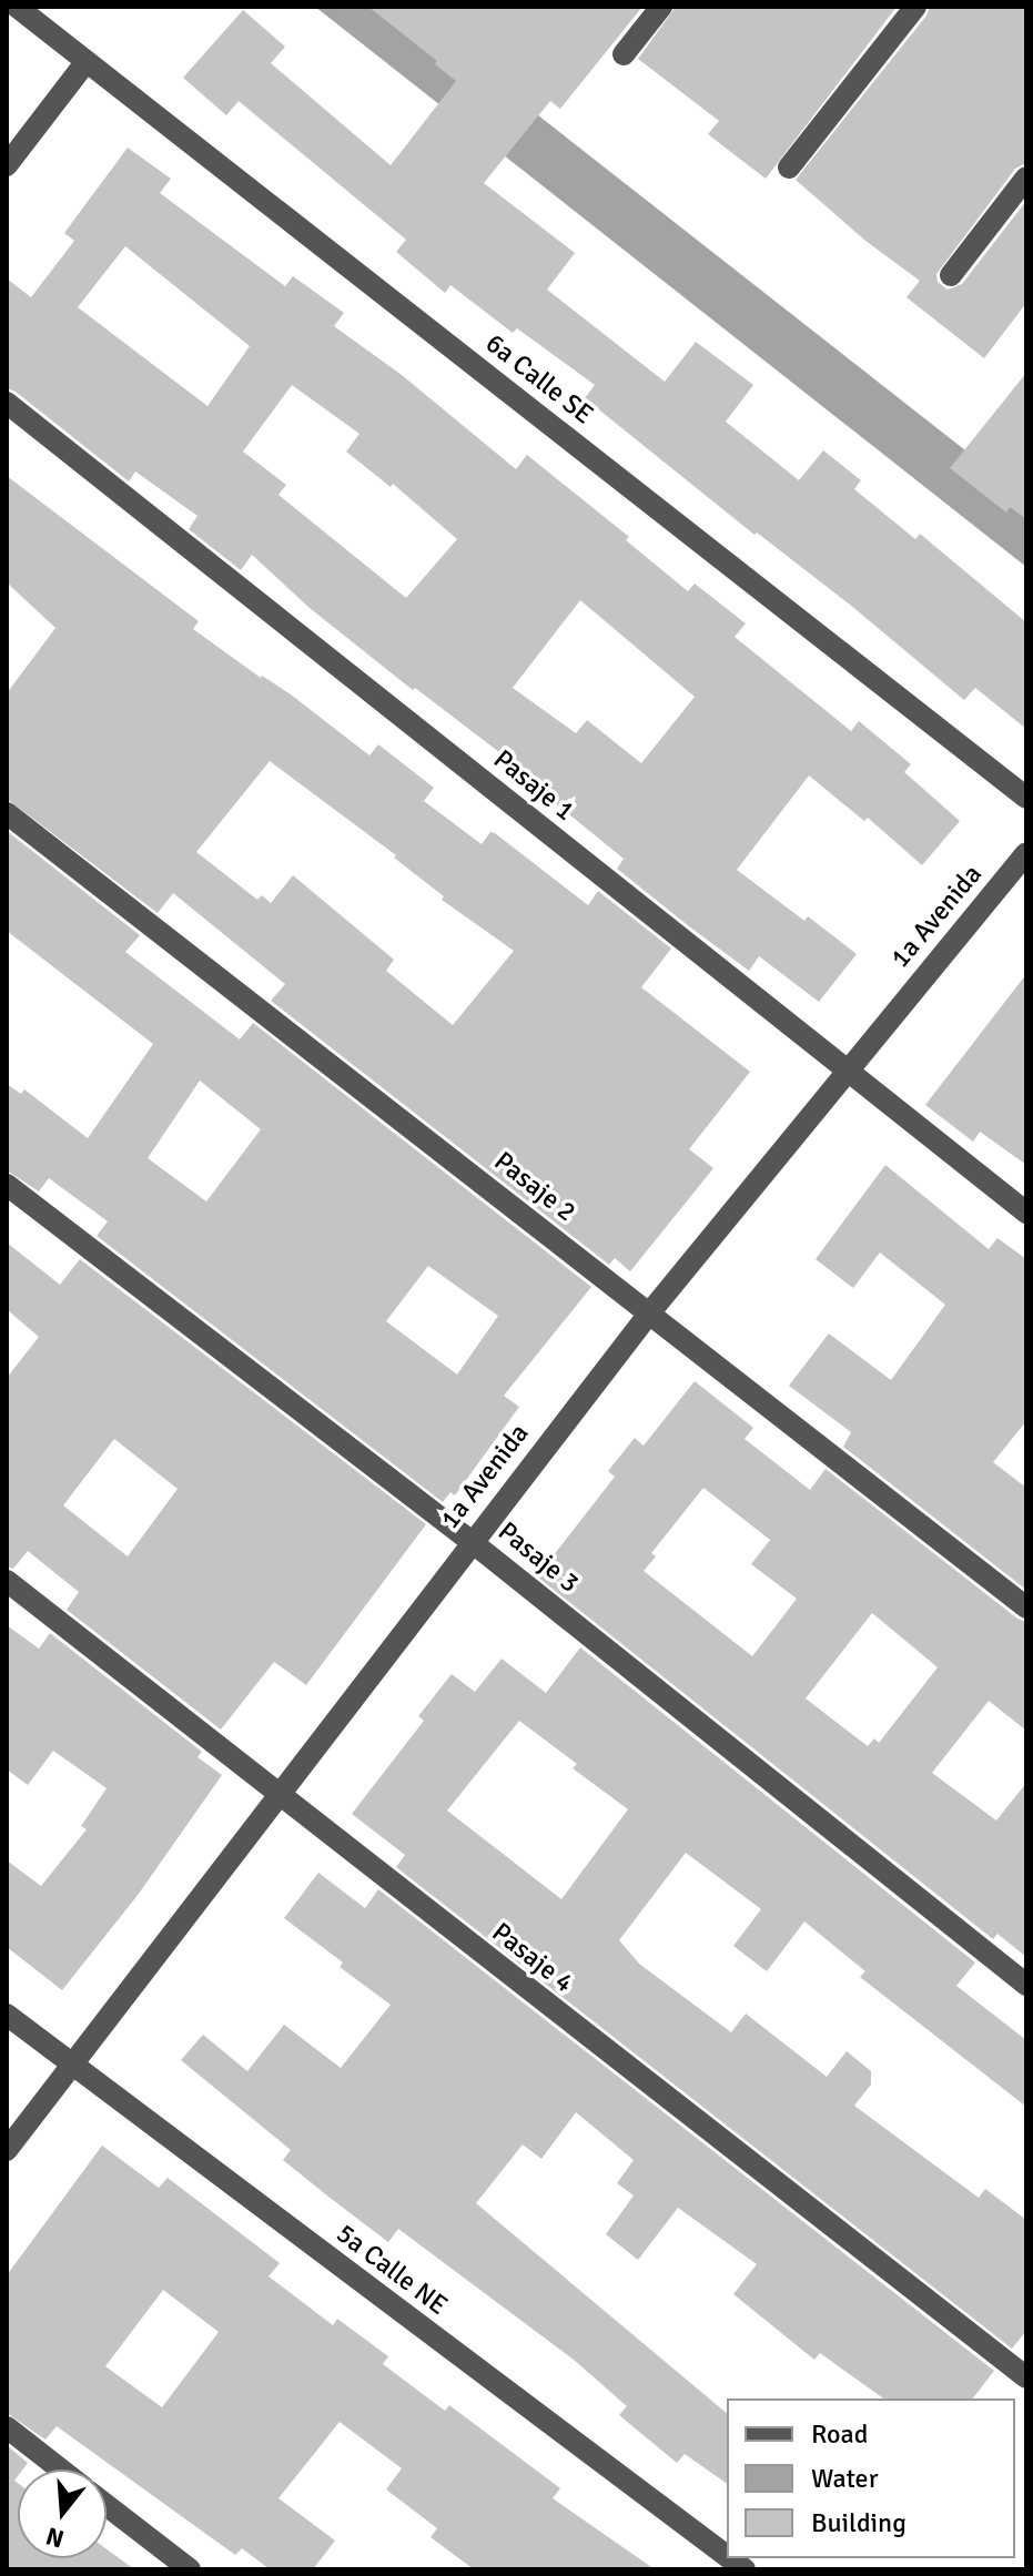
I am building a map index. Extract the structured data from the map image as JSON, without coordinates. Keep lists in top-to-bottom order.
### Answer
{
  "streets": {
    "street": [
      "6a Calle SE",
      "Pasaje 1",
      "1a Avenida",
      "Pasaje 2",
      "Pasaje 3",
      "Pasaje 4",
      "5a Calle NE"
    ]
  },
  "crossings": [
    ["Pasaje 1", "1a Avenida"],
    ["1a Avenida", "Pasaje 2"],
    ["1a Avenida", "Pasaje 3"],
    ["1a Avenida", "Pasaje 4"],
    ["1a Avenida", "5a Calle NE"]
  ],
  "legend": ["Road", "Water", "Building"],
  "north": "bottom"
}
